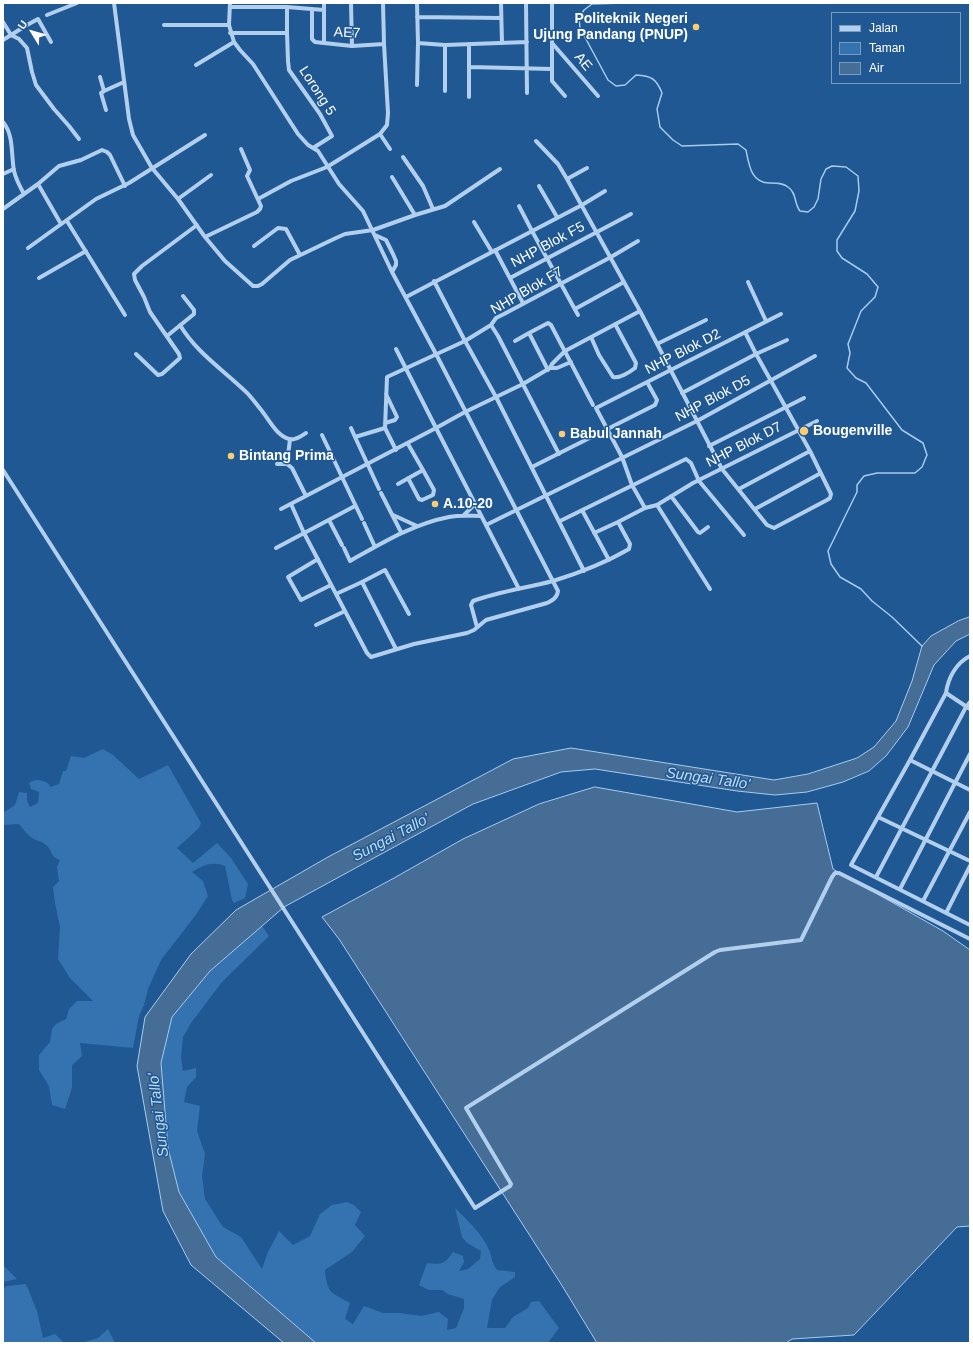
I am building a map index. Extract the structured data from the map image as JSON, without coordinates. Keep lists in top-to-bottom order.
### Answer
{
  "streets": {
    "street": [
      "AE7",
      "AE",
      "Lorong 5",
      "NHP Blok F5",
      "NHP Blok F7",
      "NHP Blok D2",
      "NHP Blok D5",
      "NHP Blok D7"
    ]
  },
  "water": ["Sungai Tallo'"],
  "places": [
    "Politeknik Negeri Ujung Pandang (PNUP)",
    "Bougenville",
    "Babul Jannah",
    "Bintang Prima",
    "A.10-20"
  ],
  "legend": ["Jalan", "Taman", "Air"],
  "north": "top left"
}
